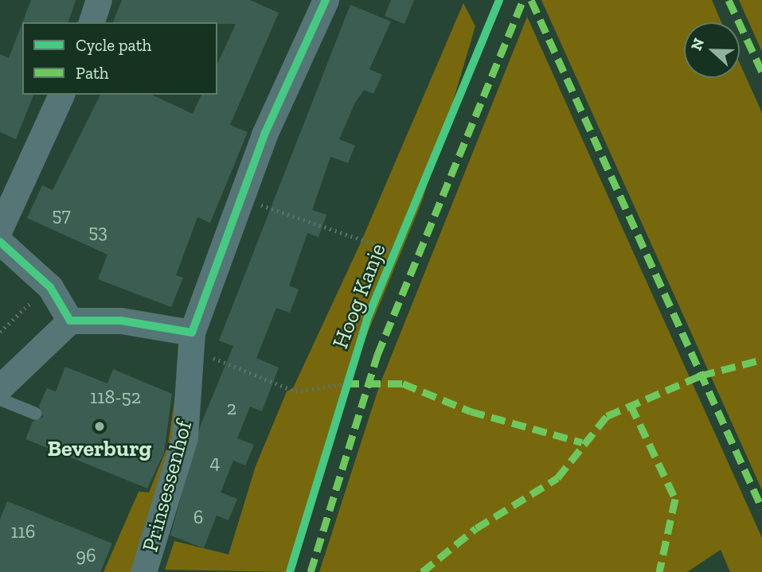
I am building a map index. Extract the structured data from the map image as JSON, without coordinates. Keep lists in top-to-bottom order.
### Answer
{
  "streets": {
    "street": ["Prinsessenhof"],
    "cycle path": ["Hoog Kanje"]
  },
  "places": ["Beverburg"],
  "house_numbers": [
    "57",
    "53",
    "118-52",
    "2",
    "4",
    "6",
    "116",
    "96"
  ],
  "legend": ["Cycle path", "Path"],
  "north": "left"
}
